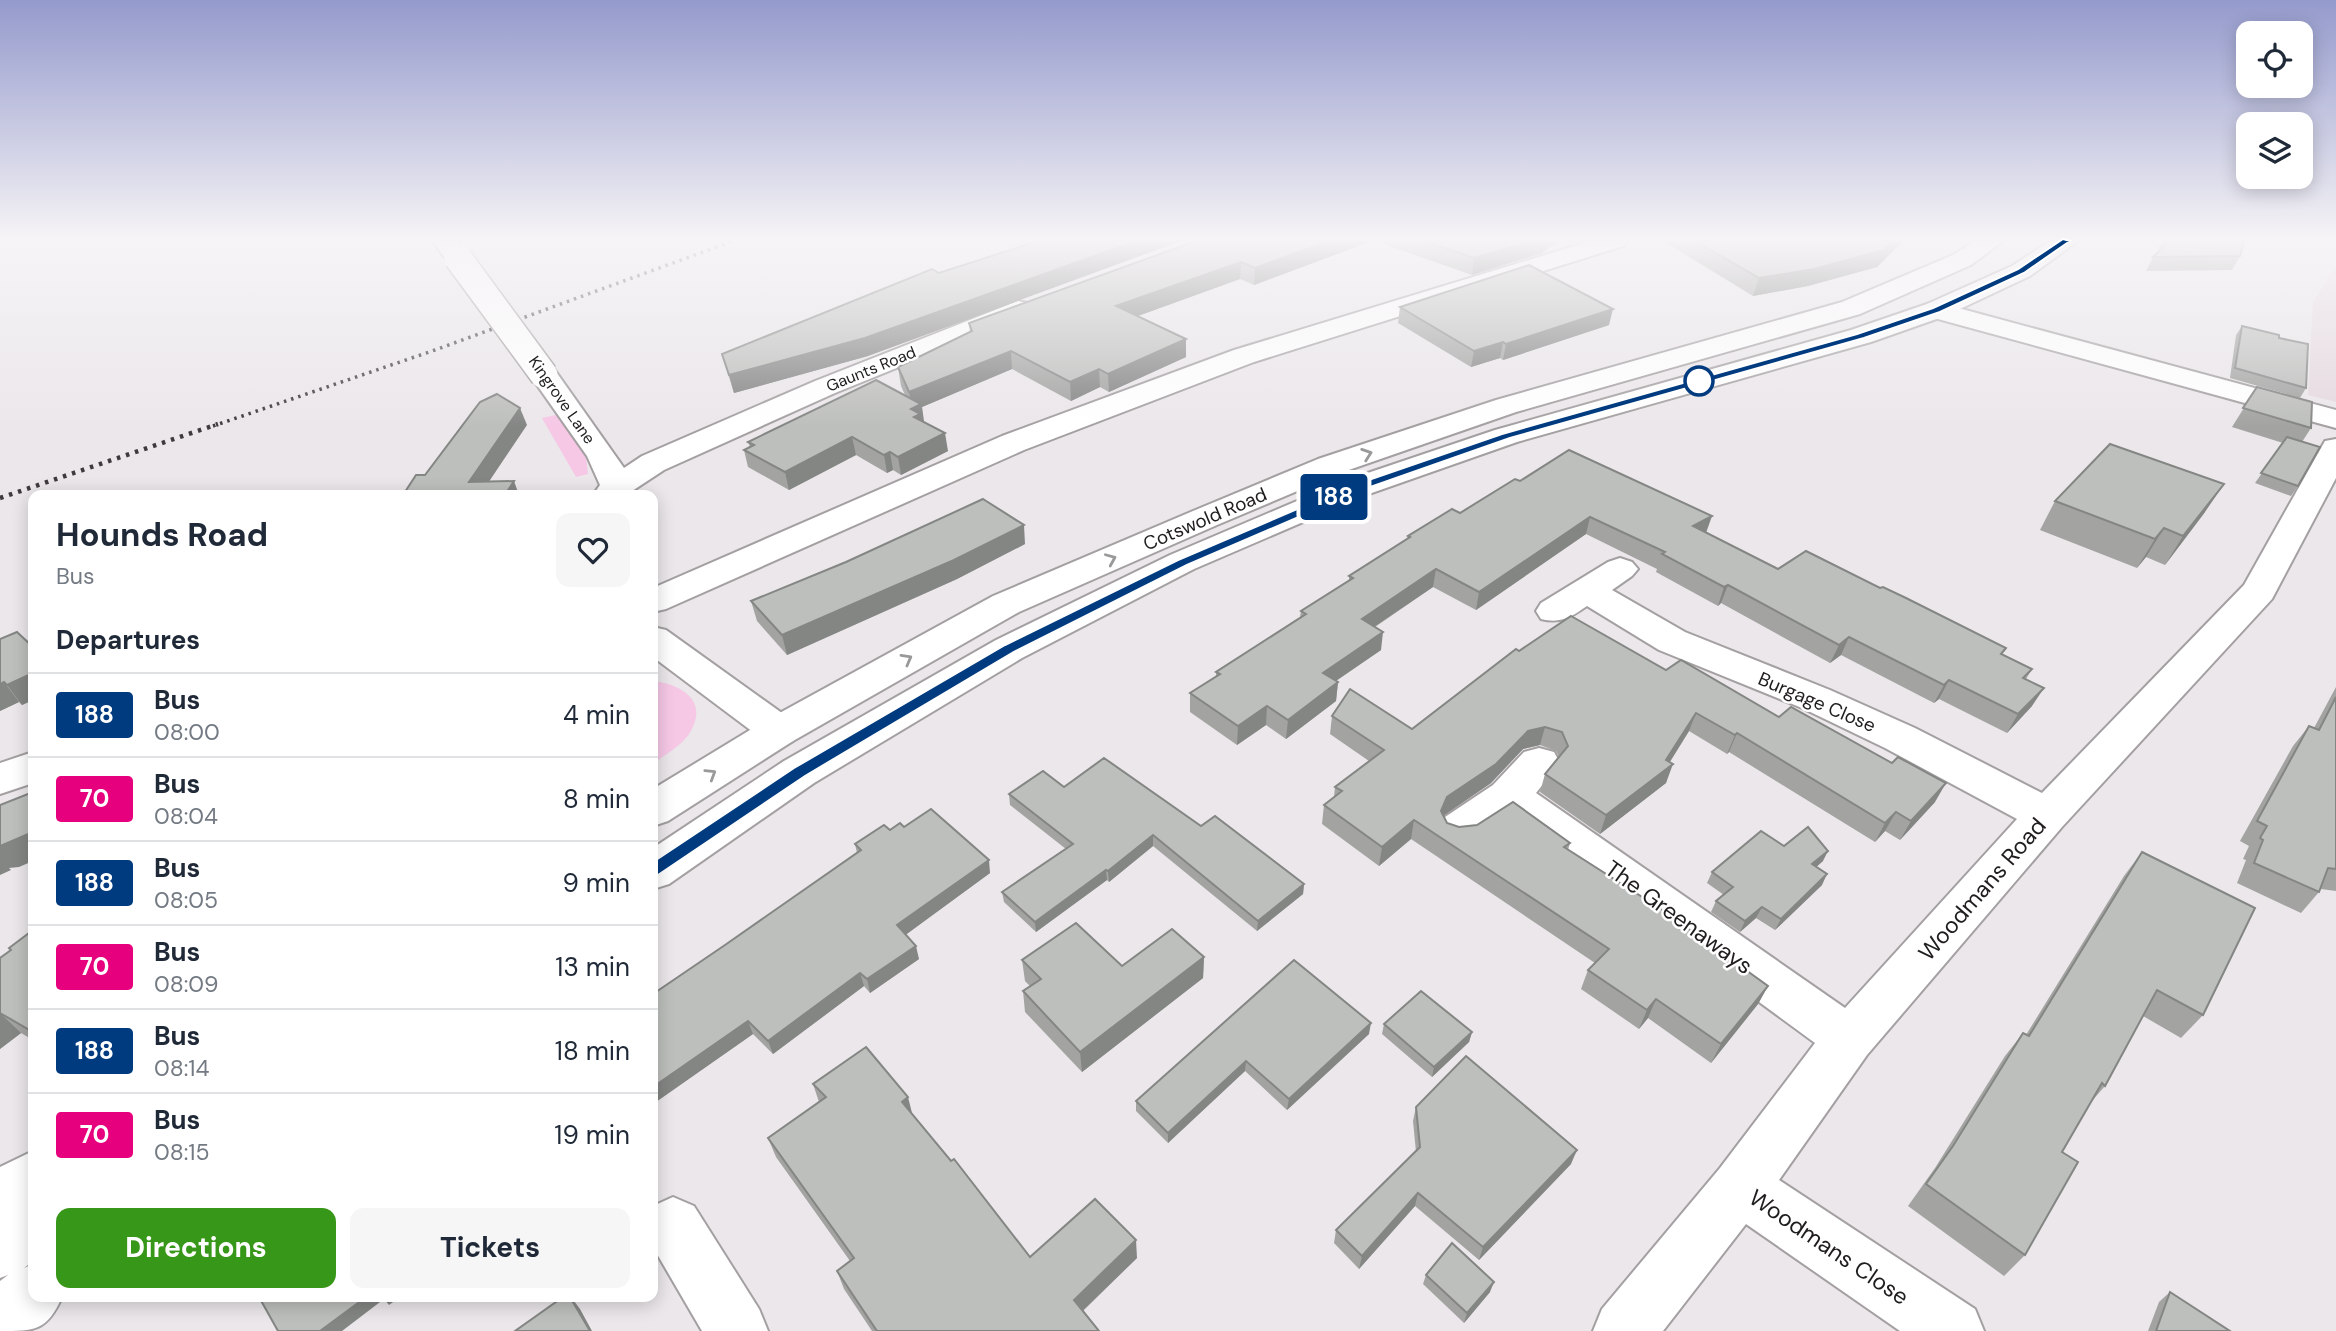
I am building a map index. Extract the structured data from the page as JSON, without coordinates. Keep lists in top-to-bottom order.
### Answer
{
  "streets": {
    "street": [
      "Gaunts Road",
      "Kingrove Lane",
      "Cotswold Road",
      "Burgage Close",
      "Woodmans Road",
      "The Greenaways",
      "Woodmans Close"
    ]
  },
  "crossings": [
    ["Burgage Close", "Woodmans Road"],
    ["Woodmans Road", "The Greenaways"],
    ["Woodmans Road", "Woodmans Close"]
  ],
  "lines": ["bus line 188"],
  "page": {
    "on_map": "188",
    "heading": [
      ["Hounds Road", "Bus"],
      "Departures"
    ],
    "list": [
      {
        "mark": "188",
        "name": "Bus",
        "note": "08:00",
        "value": "4 min"
      },
      {
        "mark": "70",
        "name": "Bus",
        "note": "08:04",
        "value": "8 min"
      },
      {
        "mark": "188",
        "name": "Bus",
        "note": "08:05",
        "value": "9 min"
      },
      {
        "mark": "70",
        "name": "Bus",
        "note": "08:09",
        "value": "13 min"
      },
      {
        "mark": "188",
        "name": "Bus",
        "note": "08:14",
        "value": "18 min"
      },
      {
        "mark": "70",
        "name": "Bus",
        "note": "08:15",
        "value": "19 min"
      }
    ],
    "buttons": ["Directions", "Tickets"]
  }
}
